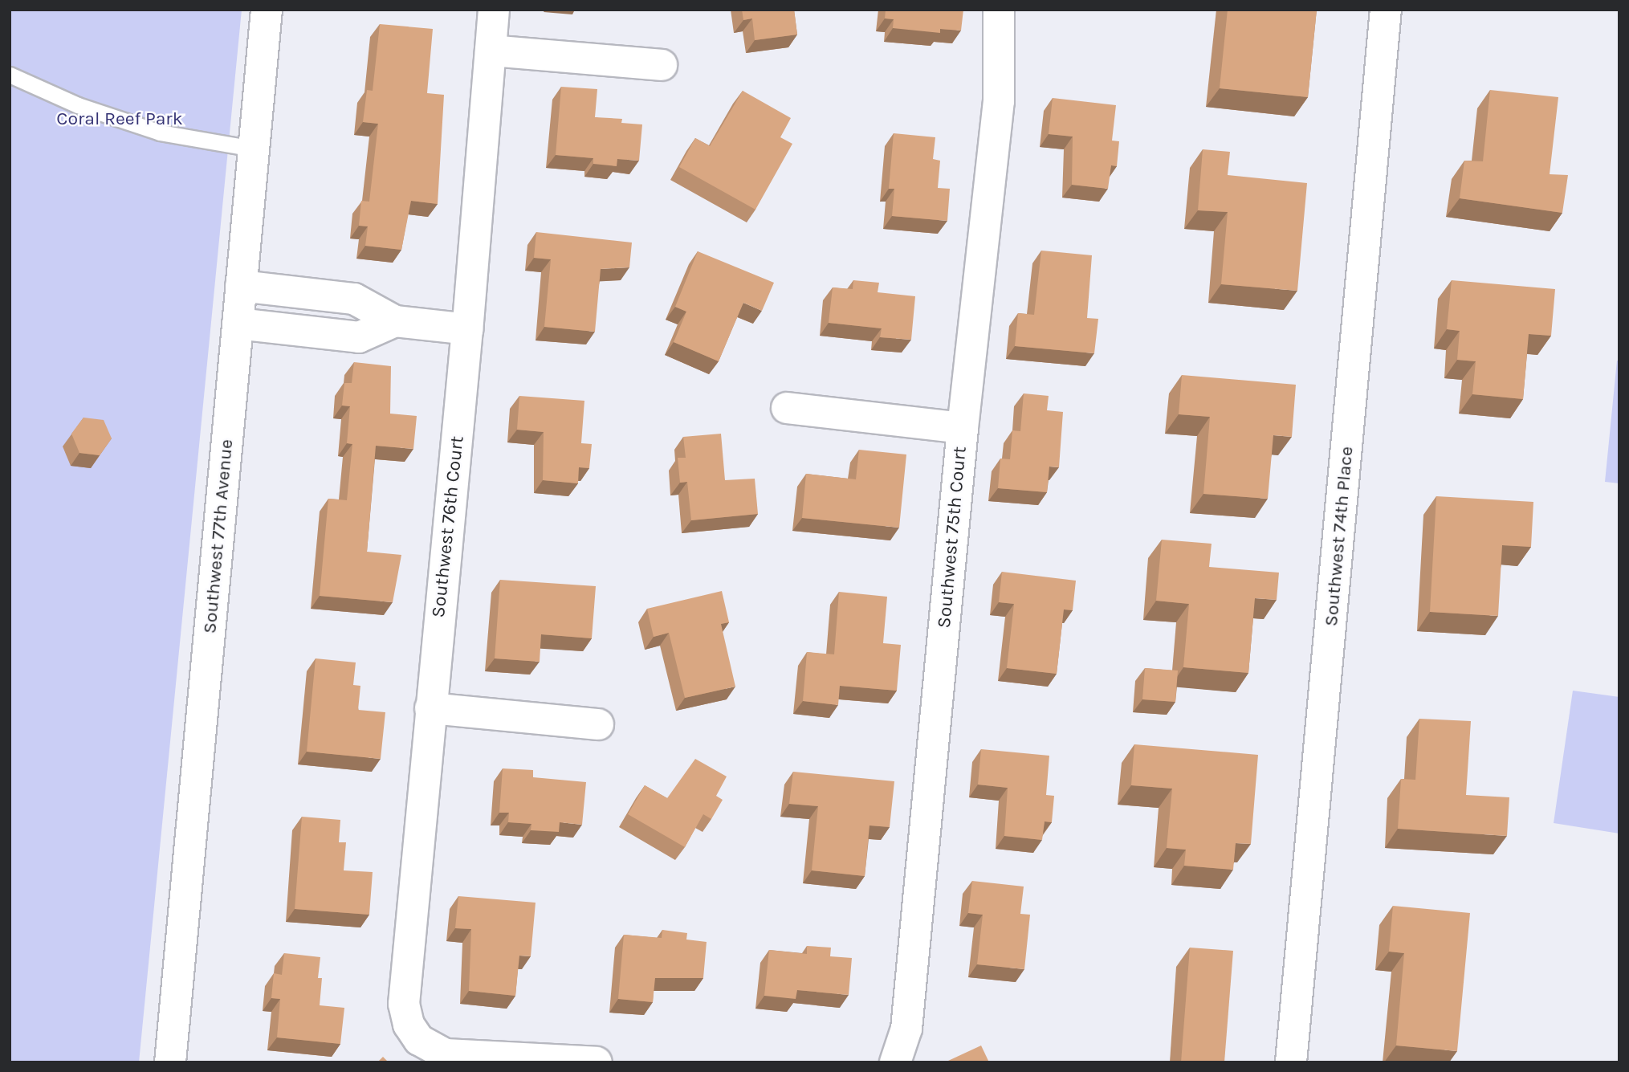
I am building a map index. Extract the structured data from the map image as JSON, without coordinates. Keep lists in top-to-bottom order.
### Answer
{
  "streets": {
    "street": [
      "Southwest 76th Court",
      "Southwest 77th Avenue",
      "Southwest 74th Place",
      "Southwest 75th Court"
    ]
  },
  "parks": ["Coral Reef Park"]
}
